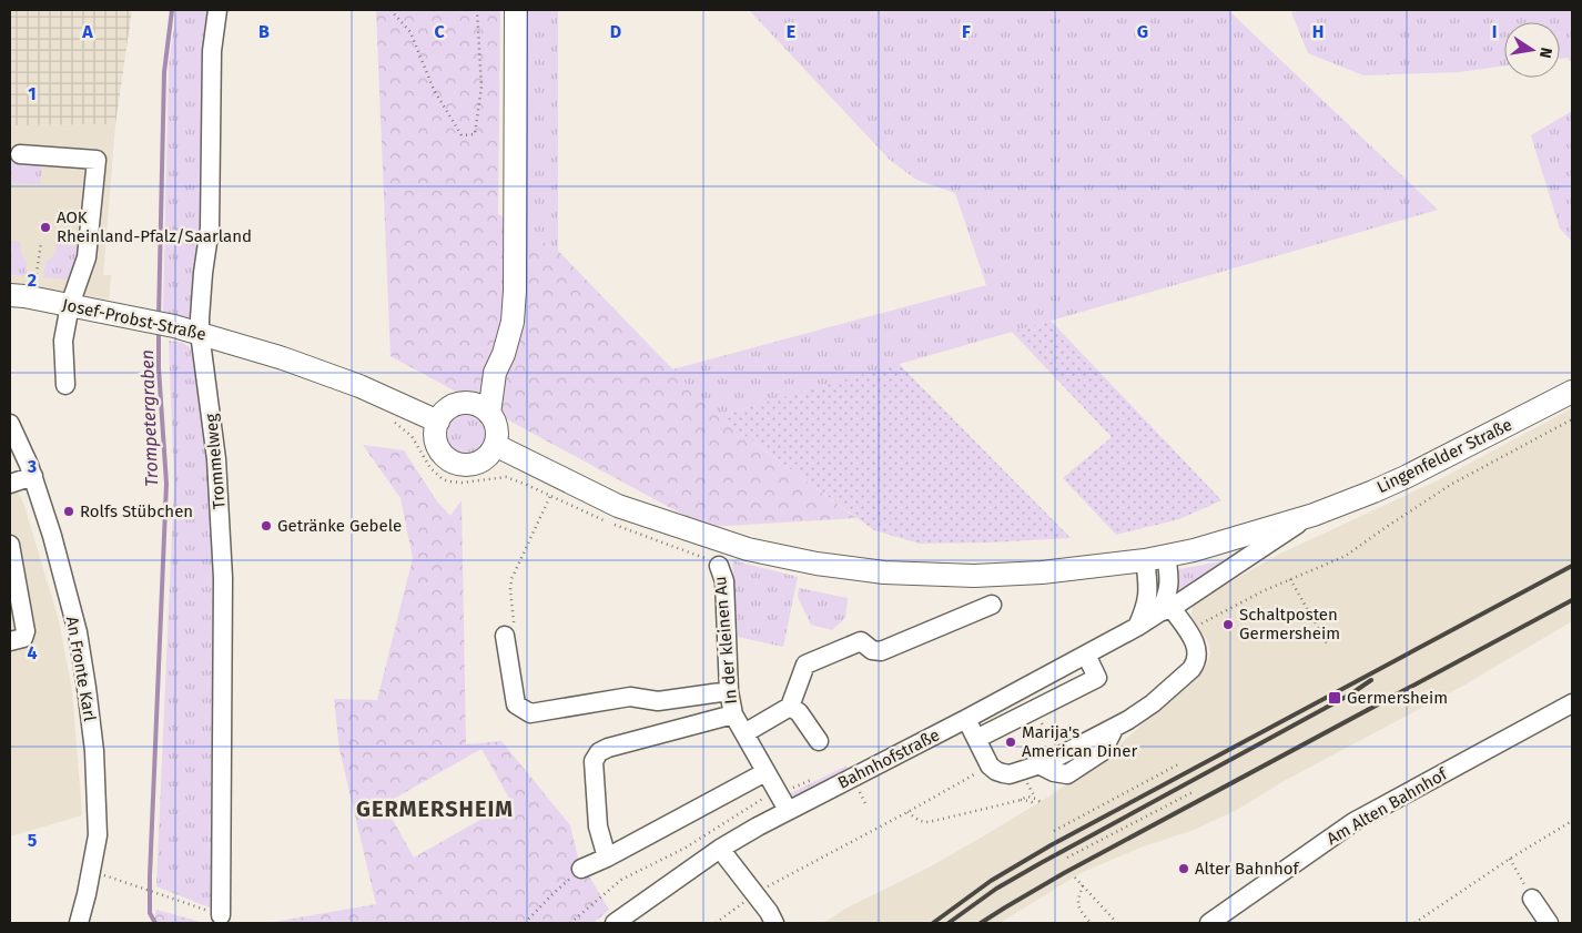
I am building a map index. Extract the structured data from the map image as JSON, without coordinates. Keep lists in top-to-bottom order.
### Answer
{
  "streets": {
    "main road": ["Josef-Probst-Straße", "Lingenfelder Straße"],
    "street": [
      "Trommelweg",
      "In der kleinen Au",
      "An Fronte Karl",
      "Bahnhofstraße",
      "Am Alten Bahnhof"
    ]
  },
  "crossings": [
    ["Josef-Probst-Straße", "Lingenfelder Straße"],
    ["Josef-Probst-Straße", "Trommelweg"],
    ["Lingenfelder Straße", "Bahnhofstraße"],
    ["In der kleinen Au", "Bahnhofstraße"]
  ],
  "districts": ["GERMERSHEIM"],
  "water": ["Trompetergraben"],
  "places": {
    "other": [
      "AOK Rheinland-Pfalz/Saarland",
      "Rolfs Stübchen",
      "Getränke Gebele",
      "Schaltposten Germersheim",
      "Marija's American Diner",
      "Alter Bahnhof"
    ],
    "transit": ["Germersheim"]
  },
  "north": "right",
  "grid": {
    "columns": [
      "A",
      "B",
      "C",
      "D",
      "E",
      "F",
      "G",
      "H",
      "I"
    ],
    "rows": [
      "1",
      "2",
      "3",
      "4",
      "5"
    ]
  }
}
